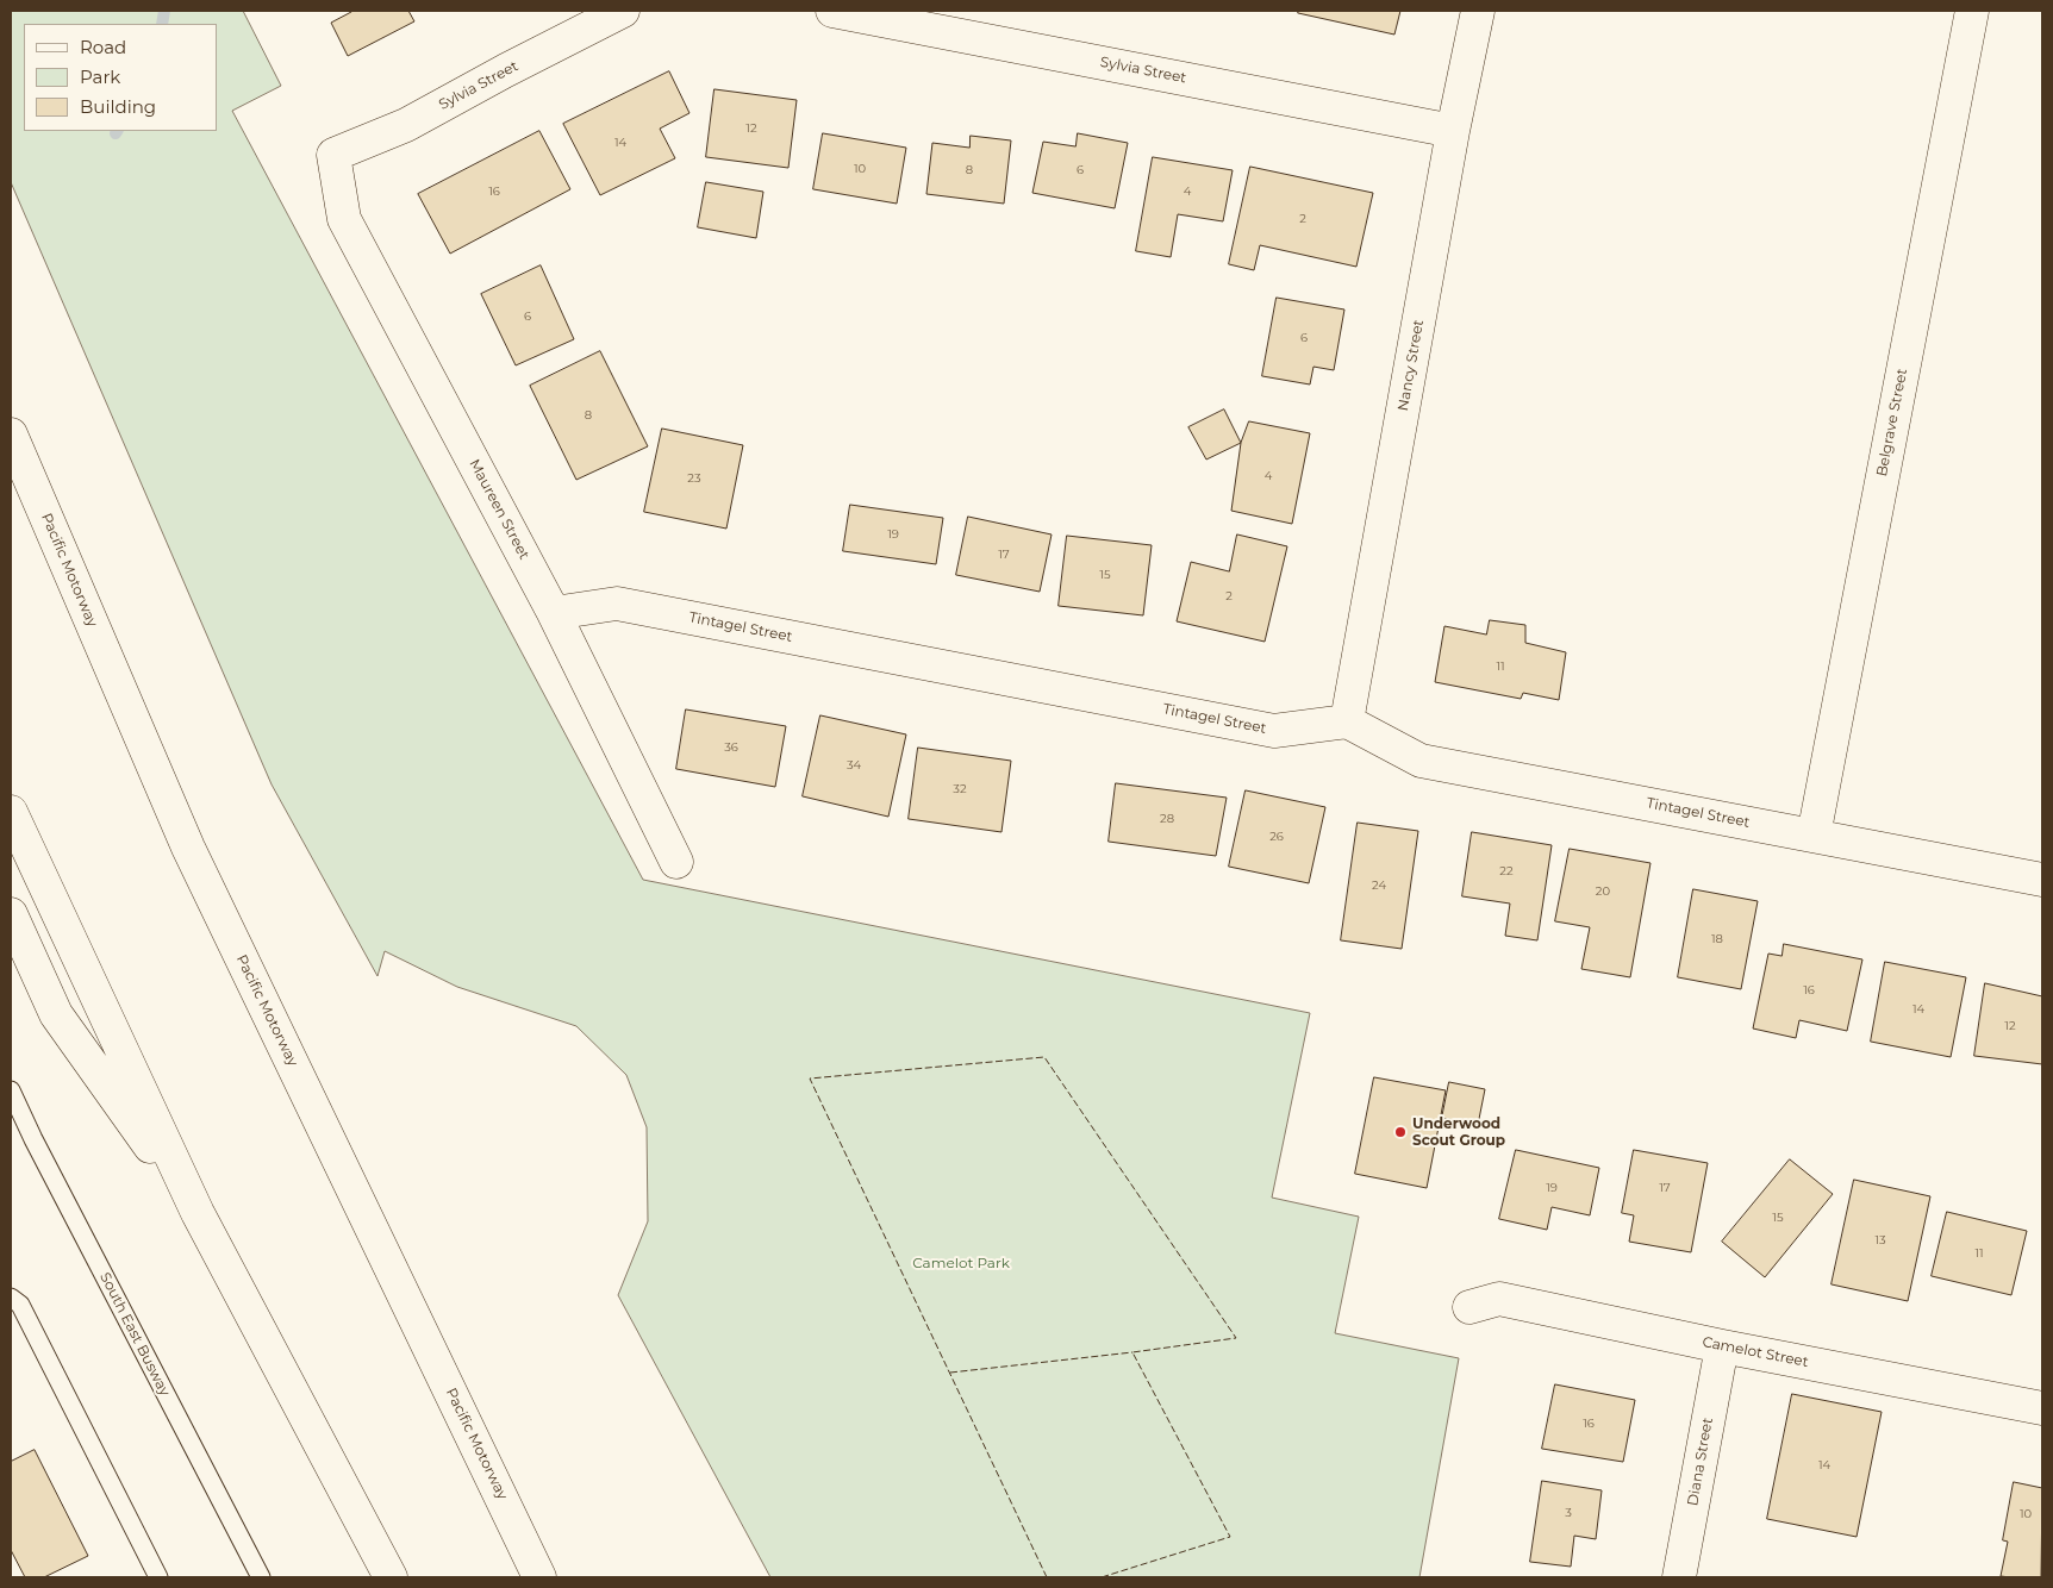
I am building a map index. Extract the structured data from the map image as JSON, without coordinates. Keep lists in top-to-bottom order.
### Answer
{
  "streets": {
    "main road": [
      "Sylvia Street",
      "Nancy Street",
      "Belgrave Street",
      "Maureen Street",
      "Pacific Motorway",
      "Tintagel Street",
      "Camelot Street",
      "Diana Street"
    ],
    "lane": ["South East Busway"]
  },
  "crossings": [
    ["Sylvia Street", "Nancy Street"],
    ["Sylvia Street", "Maureen Street"],
    ["Nancy Street", "Tintagel Street"],
    ["Belgrave Street", "Tintagel Street"],
    ["Maureen Street", "Tintagel Street"],
    ["Camelot Street", "Diana Street"]
  ],
  "parks": ["Camelot Park"],
  "places": ["Underwood Scout Group"],
  "house_numbers": [
    "12",
    "14",
    "10",
    "8",
    "6",
    "16",
    "4",
    "2",
    "6",
    "6",
    "8",
    "4",
    "23",
    "19",
    "17",
    "15",
    "2",
    "11",
    "36",
    "34",
    "32",
    "28",
    "26",
    "22",
    "24",
    "20",
    "18",
    "16",
    "14",
    "12",
    "19",
    "17",
    "15",
    "13",
    "11",
    "16",
    "14",
    "3",
    "10"
  ],
  "legend": ["Road", "Park", "Building"]
}
